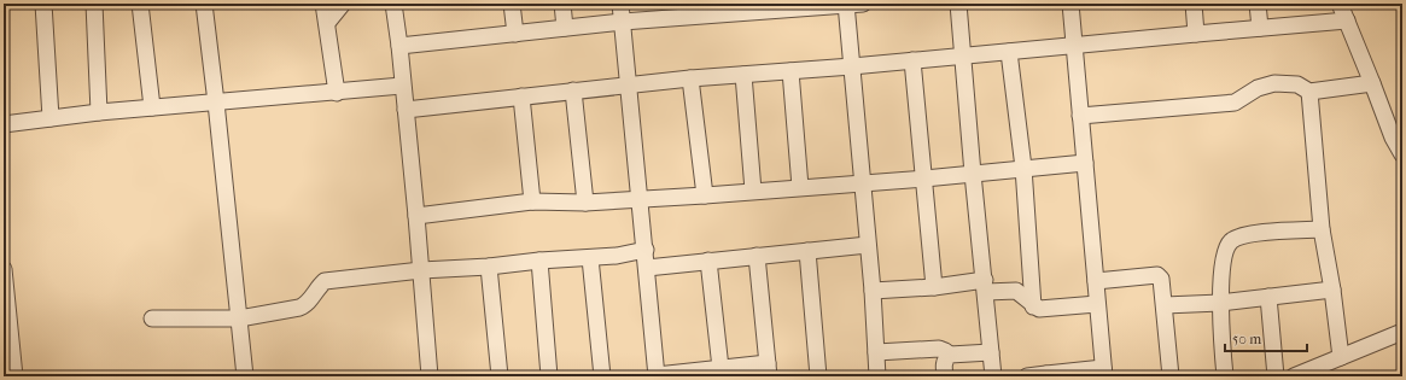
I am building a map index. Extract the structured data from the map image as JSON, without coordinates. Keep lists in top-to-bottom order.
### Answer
{
  "scale_bar": "50 m"
}
